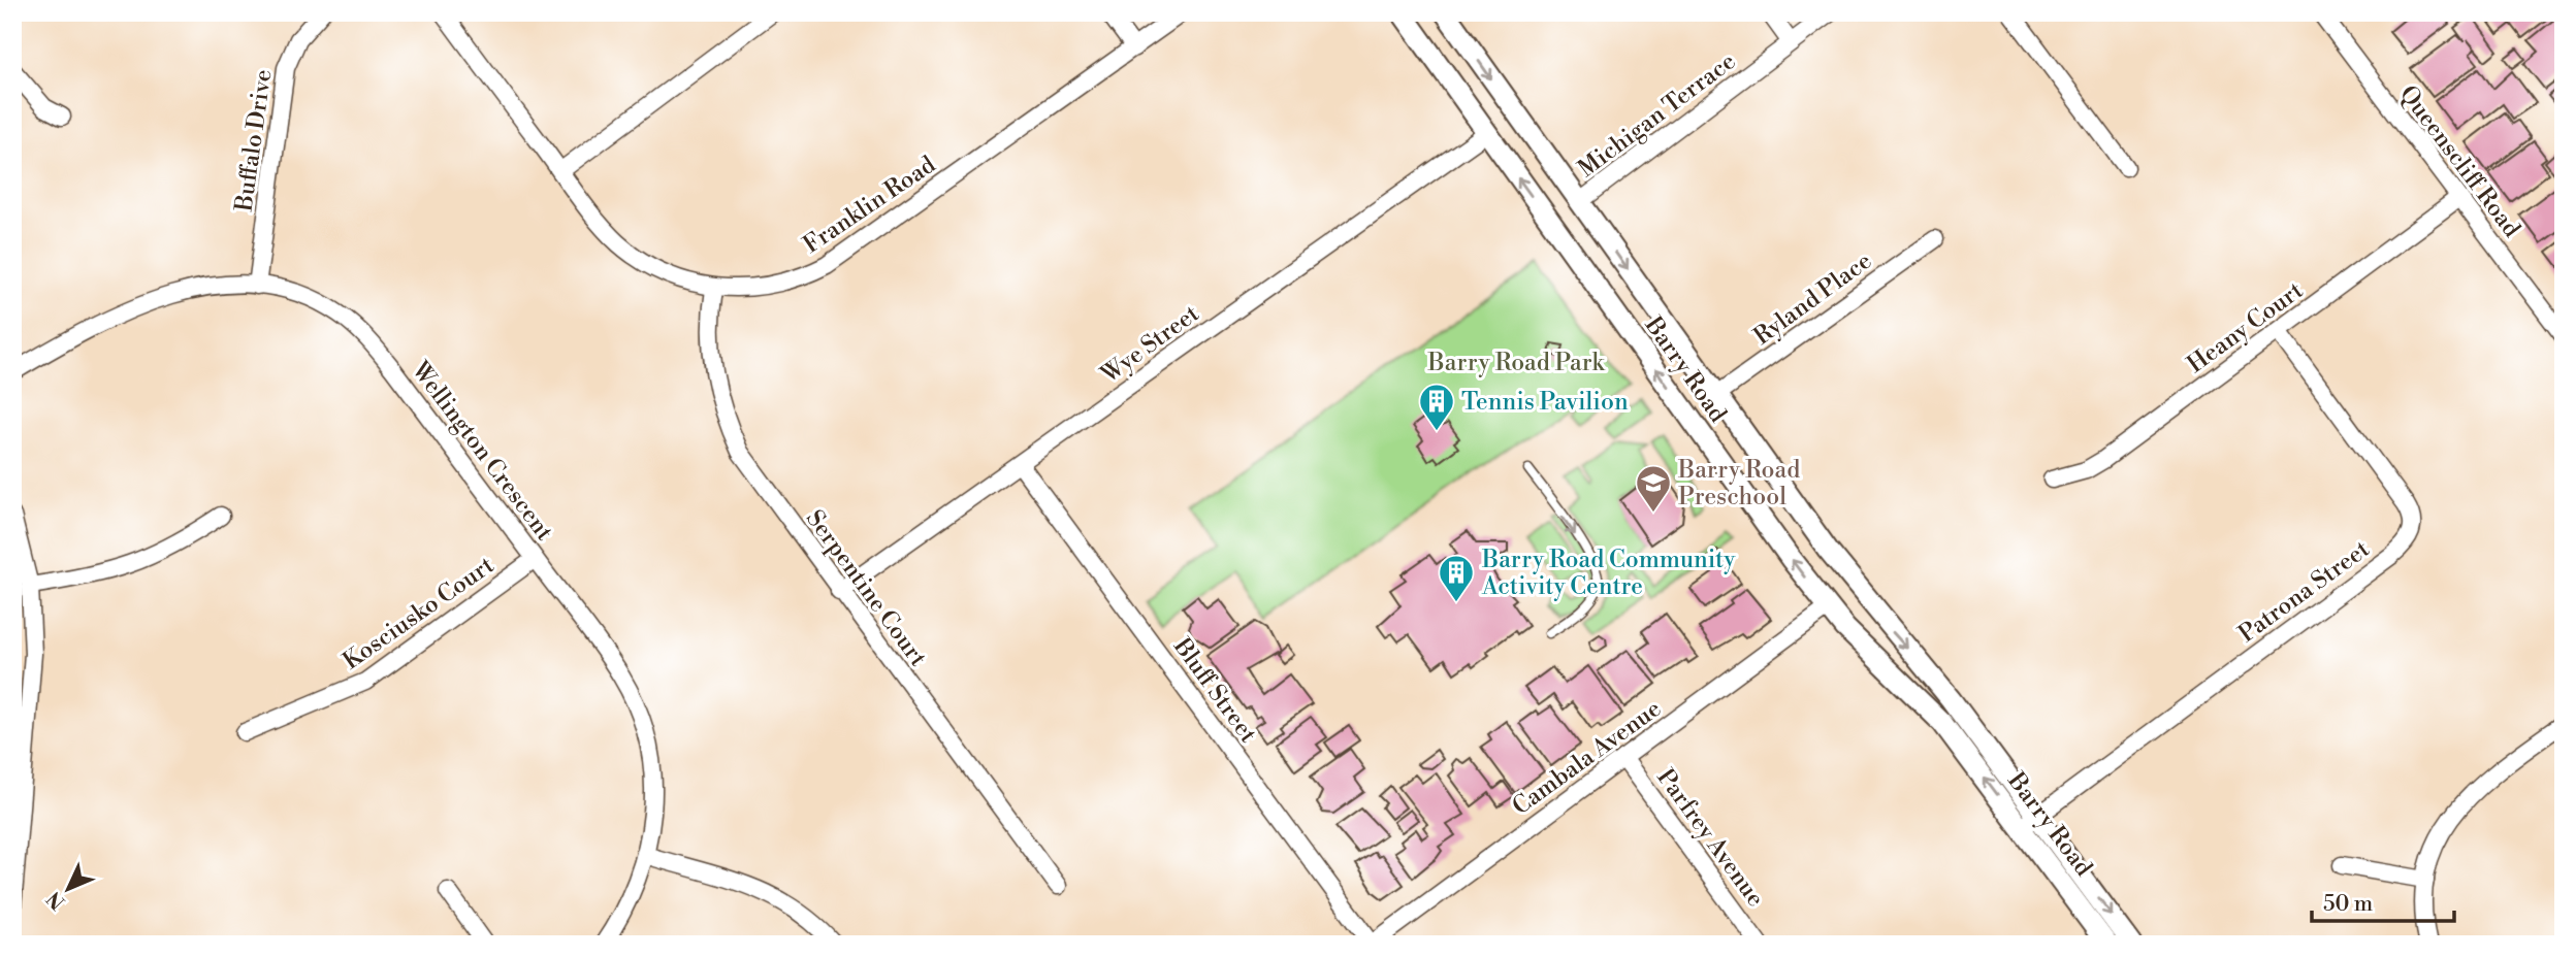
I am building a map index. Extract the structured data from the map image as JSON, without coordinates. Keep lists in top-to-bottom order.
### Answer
{
  "streets": {
    "street": [
      "Michigan Terrace",
      "Buffalo Drive",
      "Queenscliff Road",
      "Franklin Road",
      "Ryland Place",
      "Heany Court",
      "Wye Street",
      "Barry Road",
      "Wellington Crescent",
      "Serpentine Court",
      "Patrona Street",
      "Kosciusko Court",
      "Bluff Street",
      "Cambala Avenue",
      "Parfrey Avenue"
    ]
  },
  "crossings": [
    ["Michigan Terrace", "Barry Road"],
    ["Buffalo Drive", "Wellington Crescent"],
    ["Queenscliff Road", "Heany Court"],
    ["Franklin Road", "Serpentine Court"],
    ["Ryland Place", "Barry Road"],
    ["Heany Court", "Patrona Street"],
    ["Wye Street", "Barry Road"],
    ["Wye Street", "Serpentine Court"],
    ["Wye Street", "Bluff Street"],
    ["Barry Road", "Patrona Street"],
    ["Barry Road", "Cambala Avenue"],
    ["Wellington Crescent", "Kosciusko Court"],
    ["Bluff Street", "Cambala Avenue"],
    ["Cambala Avenue", "Parfrey Avenue"]
  ],
  "parks": ["Barry Road Park"],
  "places": {
    "building": ["Tennis Pavilion", "Barry Road Community Activity Centre"],
    "school or university": ["Barry Road Preschool"]
  },
  "scale_bar": "50 m",
  "north": "bottom left"
}
